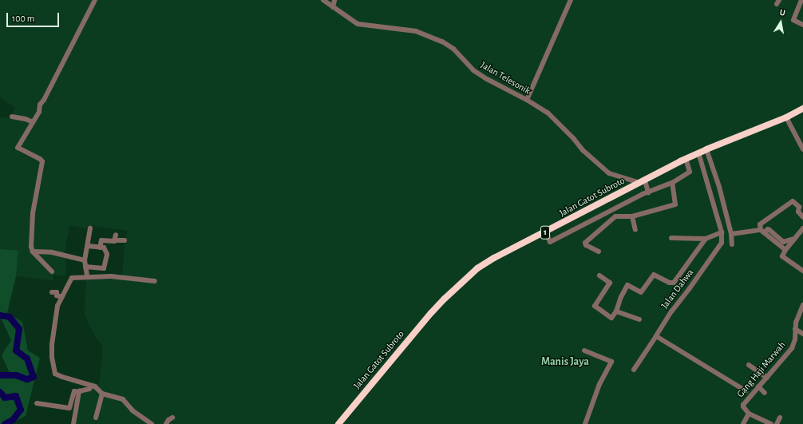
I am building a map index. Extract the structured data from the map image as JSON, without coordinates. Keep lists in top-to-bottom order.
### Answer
{
  "streets": {
    "highway": ["Jalan Gatot Subroto", "1"],
    "street": ["Jalan Telesonik", "Jalan Dahwa", "Gang Haji Marwah"]
  },
  "crossings": [
    ["Jalan Telesonik", "Jalan Gatot Subroto"],
    ["Jalan Gatot Subroto", "Jalan Dahwa"]
  ],
  "districts": ["Manis Jaya"],
  "scale_bar": "100 m",
  "north": "top"
}
